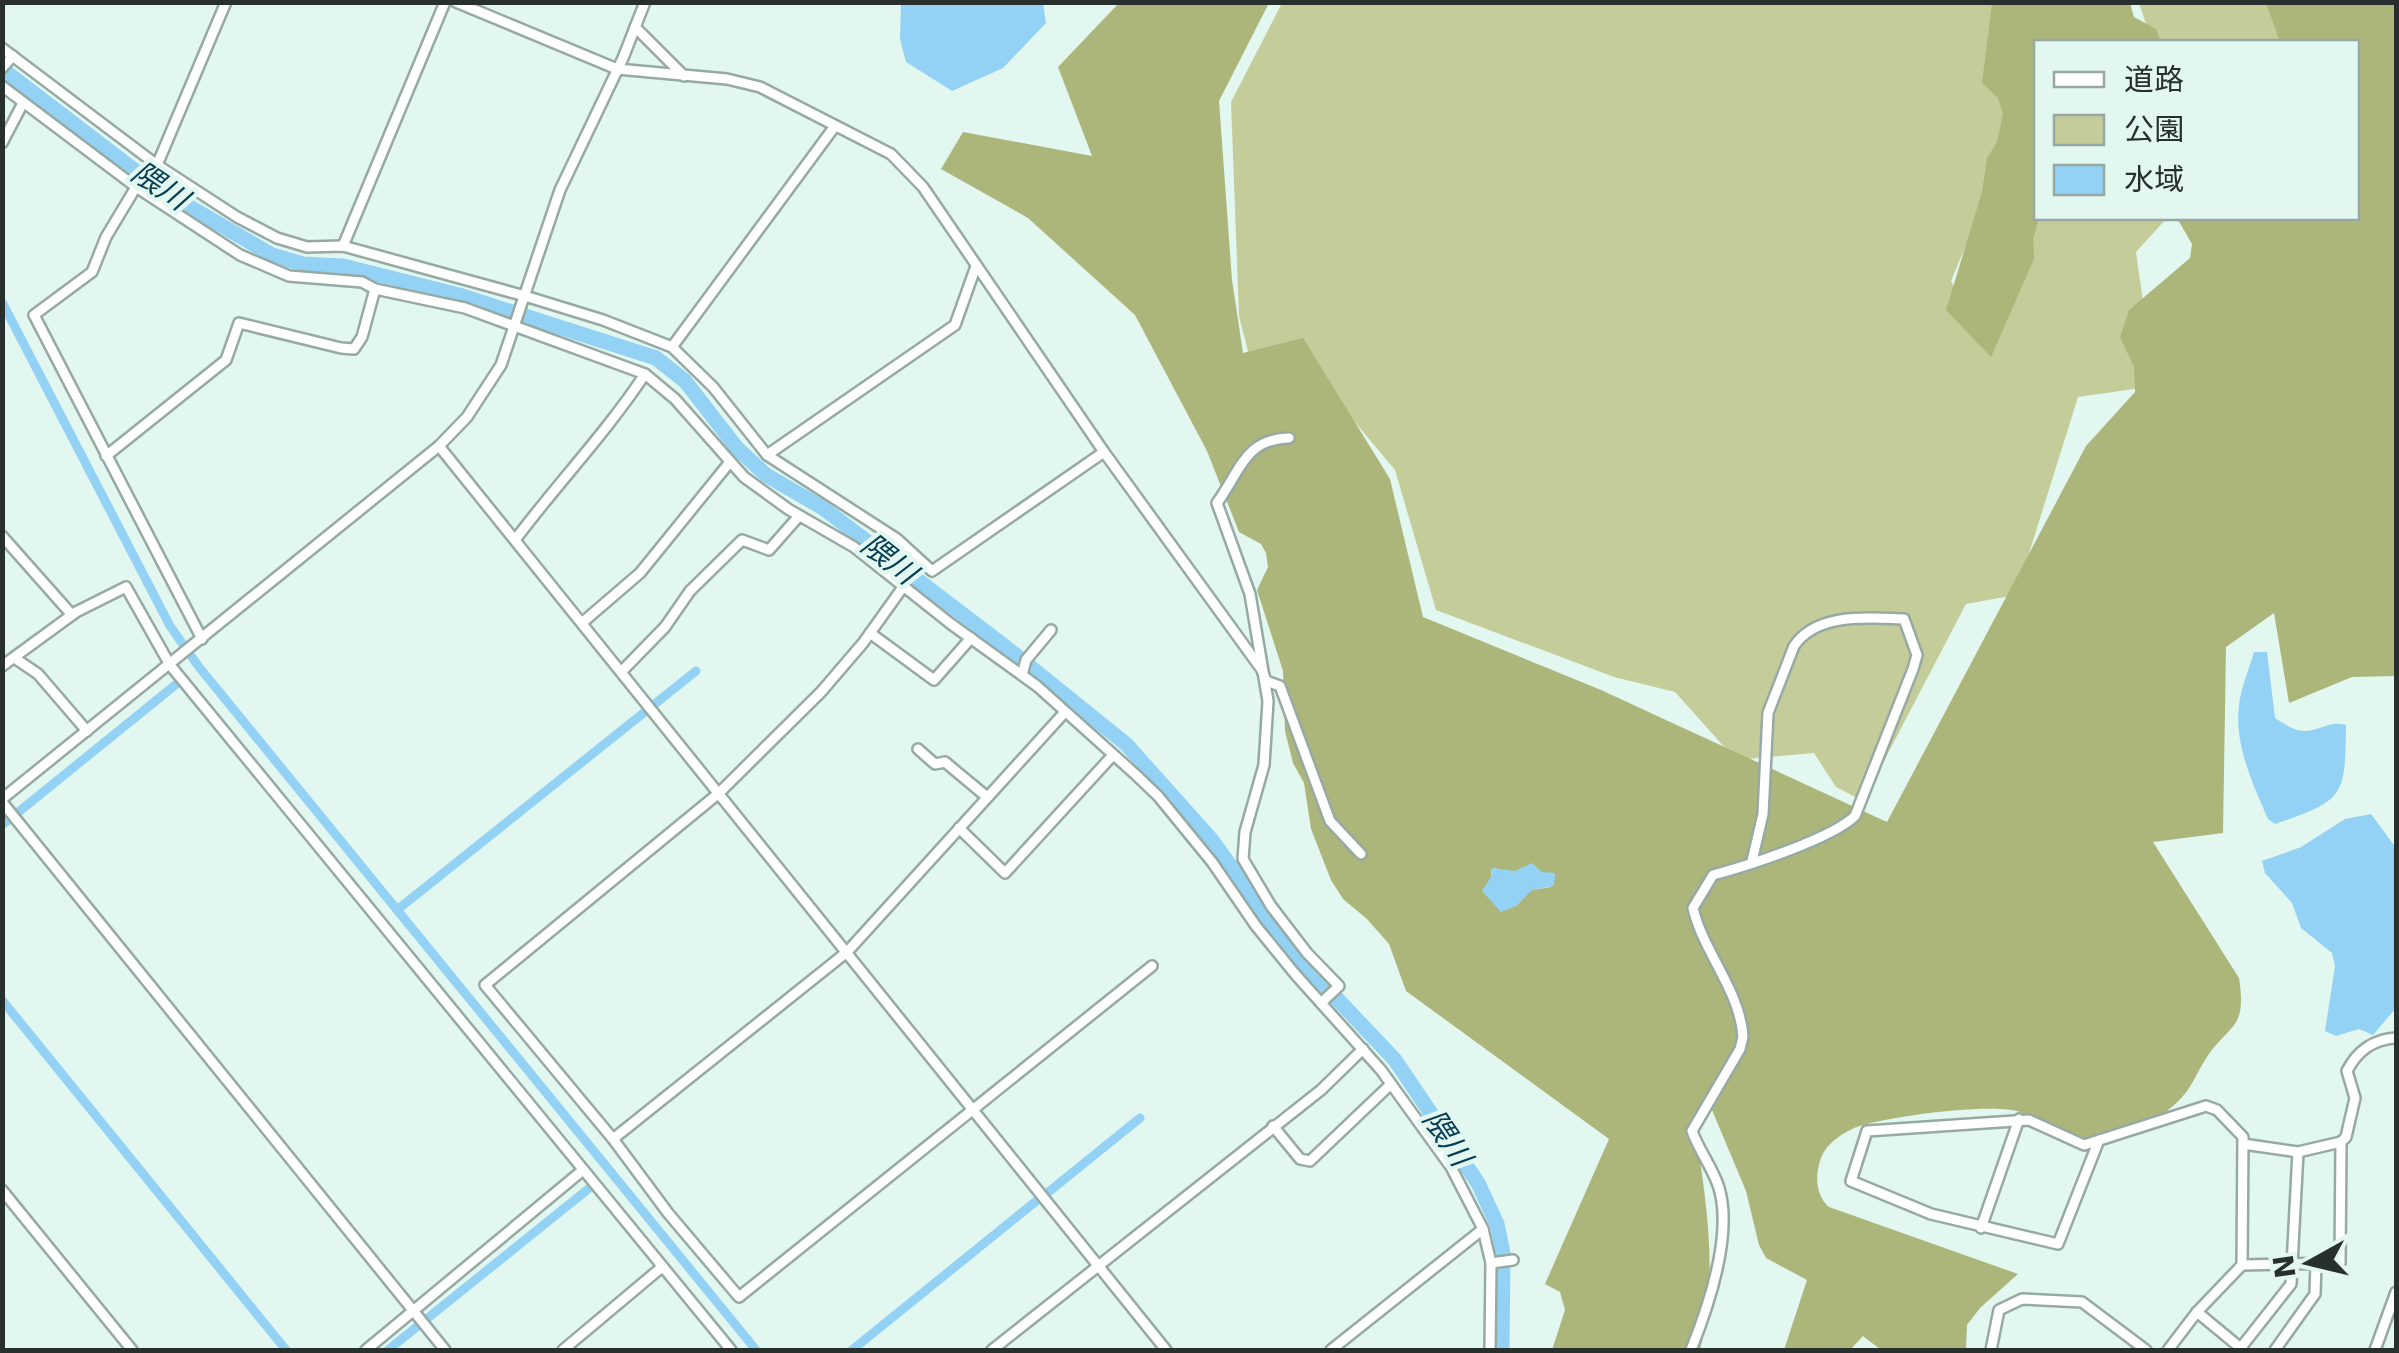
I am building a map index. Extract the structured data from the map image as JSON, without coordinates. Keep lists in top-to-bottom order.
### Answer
{
  "water": ["隈川"],
  "legend": ["道路", "公園", "水域"],
  "north": "left"
}
